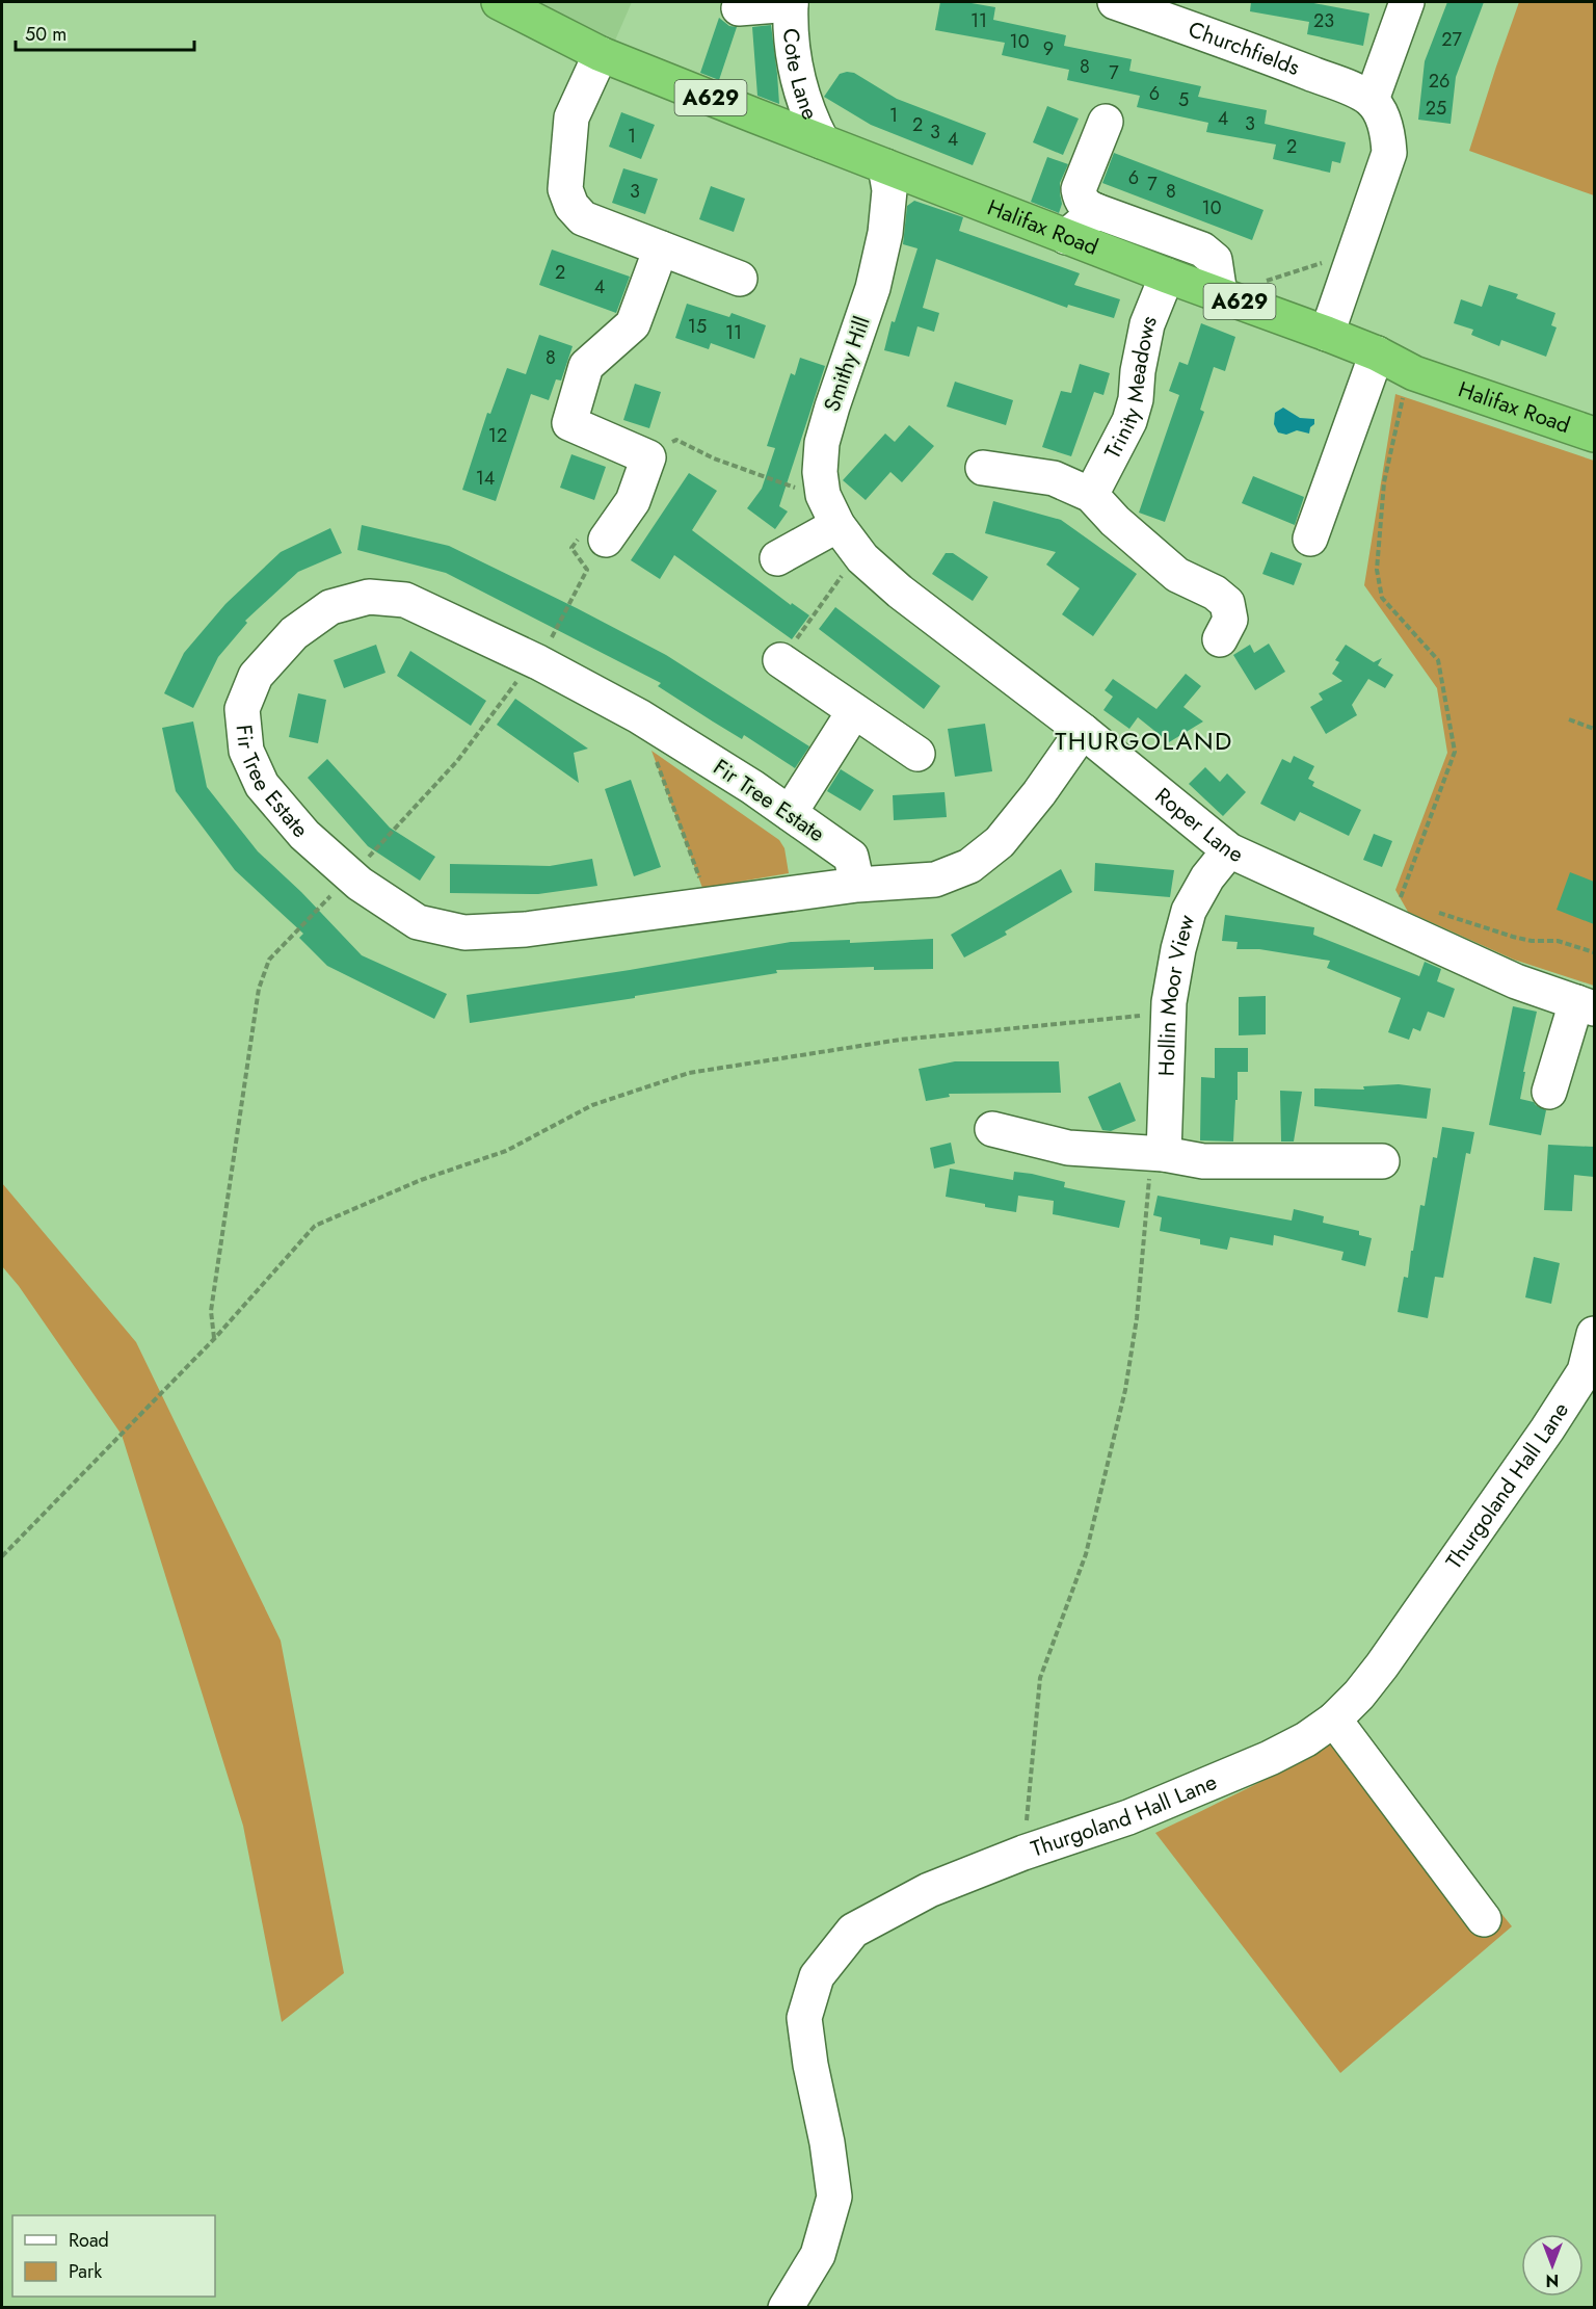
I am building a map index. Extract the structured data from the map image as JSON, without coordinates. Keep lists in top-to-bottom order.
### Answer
{
  "streets": {
    "highway": ["A629", "Halifax Road"],
    "street": [
      "Churchfields",
      "Cote Lane",
      "Smithy Hill",
      "Trinity Meadows",
      "Fir Tree Estate",
      "Roper Lane",
      "Hollin Moor View",
      "Thurgoland Hall Lane"
    ]
  },
  "crossings": [
    ["Cote Lane", "Halifax Road"],
    ["Halifax Road", "Smithy Hill"],
    ["Halifax Road", "Trinity Meadows"],
    ["Fir Tree Estate", "Roper Lane"],
    ["Roper Lane", "Hollin Moor View"]
  ],
  "districts": ["THURGOLAND"],
  "house_numbers": [
    "11",
    "23",
    "27",
    "10",
    "9",
    "8",
    "7",
    "26",
    "6",
    "5",
    "25",
    "1",
    "4",
    "3",
    "2",
    "3",
    "1",
    "4",
    "2",
    "6",
    "7",
    "3",
    "8",
    "10",
    "2",
    "4",
    "15",
    "11",
    "8",
    "12",
    "14"
  ],
  "legend": ["Road", "Park"],
  "scale_bar": "50 m",
  "north": "bottom"
}
